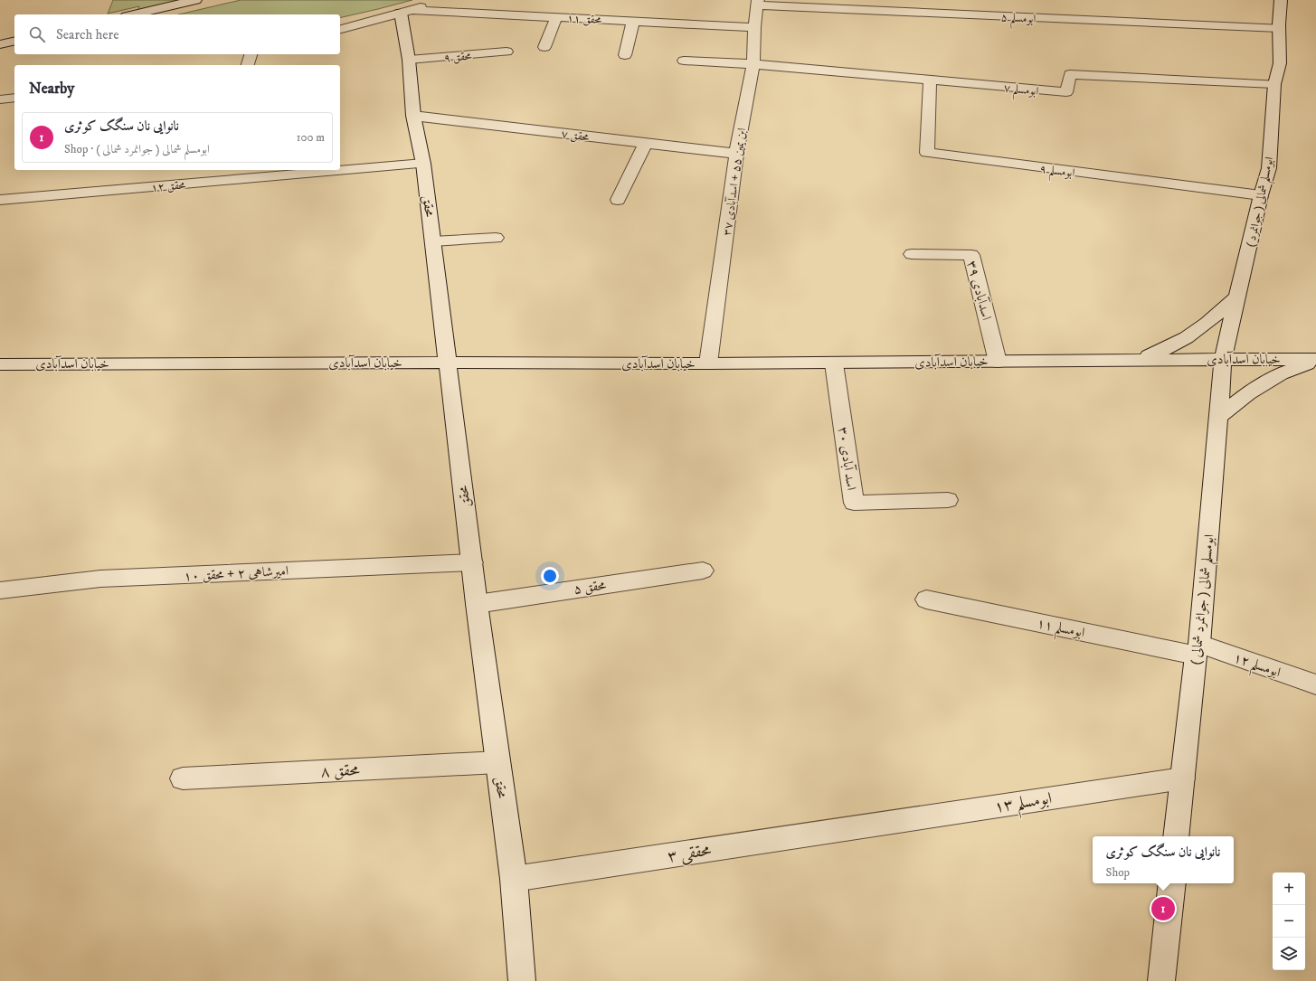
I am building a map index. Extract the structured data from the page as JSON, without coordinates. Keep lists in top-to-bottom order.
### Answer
{
  "streets": {
    "street": [
      "ابومسلم ۵",
      "محقق ۱۱",
      "محقق ۹",
      "ابومسلم ۷",
      "محقق ۷",
      "ابومسلم ۹",
      "ابن یمین ۵۵ + اسدآبادی ۳۷",
      "محقق ۱۲",
      "ابومسلم شمالی ( جوانمرد )",
      "محقق",
      "اسدآبادی ۳۹",
      "خیابان اسدآبادی",
      "اسد آبادی ۳۰",
      "امیرشاهی ۲ + محقق ۱۰",
      "محقق ۵",
      "ابومسلم شمالی ( جوانمرد شمالی )",
      "ابومسلم ۱۱",
      "ابومسلم ۱۲",
      "محقق ۸",
      "ابومسلم ۱۳",
      "محققی ۳"
    ]
  },
  "crossings": [
    ["ابومسلم ۵", "ابن یمین ۵۵ + اسدآبادی ۳۷"],
    ["ابومسلم ۵", "ابومسلم شمالی ( جوانمرد )"],
    ["محقق ۱۱", "ابن یمین ۵۵ + اسدآبادی ۳۷"],
    ["محقق ۱۱", "محقق"],
    ["محقق ۹", "محقق"],
    ["ابومسلم ۷", "ابومسلم ۹"],
    ["ابومسلم ۷", "ابن یمین ۵۵ + اسدآبادی ۳۷"],
    ["ابومسلم ۷", "ابومسلم شمالی ( جوانمرد )"],
    ["محقق ۷", "ابن یمین ۵۵ + اسدآبادی ۳۷"],
    ["محقق ۷", "محقق"],
    ["ابومسلم ۹", "ابومسلم شمالی ( جوانمرد )"],
    ["ابن یمین ۵۵ + اسدآبادی ۳۷", "خیابان اسدآبادی"],
    ["محقق ۱۲", "محقق"],
    ["ابومسلم شمالی ( جوانمرد )", "خیابان اسدآبادی"],
    ["ابومسلم شمالی ( جوانمرد )", "ابومسلم شمالی ( جوانمرد شمالی )"],
    ["محقق", "خیابان اسدآبادی"],
    ["محقق", "امیرشاهی ۲ + محقق ۱۰"],
    ["محقق", "محقق ۵"],
    ["محقق", "محقق ۸"],
    ["محقق", "محققی ۳"],
    ["اسدآبادی ۳۹", "خیابان اسدآبادی"],
    ["خیابان اسدآبادی", "اسد آبادی ۳۰"],
    ["خیابان اسدآبادی", "ابومسلم شمالی ( جوانمرد شمالی )"],
    ["ابومسلم شمالی ( جوانمرد شمالی )", "ابومسلم ۱۱"],
    ["ابومسلم شمالی ( جوانمرد شمالی )", "ابومسلم ۱۲"],
    ["ابومسلم شمالی ( جوانمرد شمالی )", "ابومسلم ۱۳"],
    ["ابومسلم ۱۱", "ابومسلم ۱۲"],
    ["ابومسلم ۱۳", "محققی ۳"]
  ],
  "page": {
    "search": "Search here",
    "heading": "Nearby",
    "list": [
      {
        "mark": "1",
        "name": "نانوایی نان سنگک کوثری",
        "note": "Shop · ابومسلم شمالی ( جوانمرد شمالی )",
        "value": "100 m"
      }
    ],
    "popup": ["نانوایی نان سنگک کوثری", "Shop"],
    "map_buttons": ["+", "−"],
    "pins": "1"
  }
}
